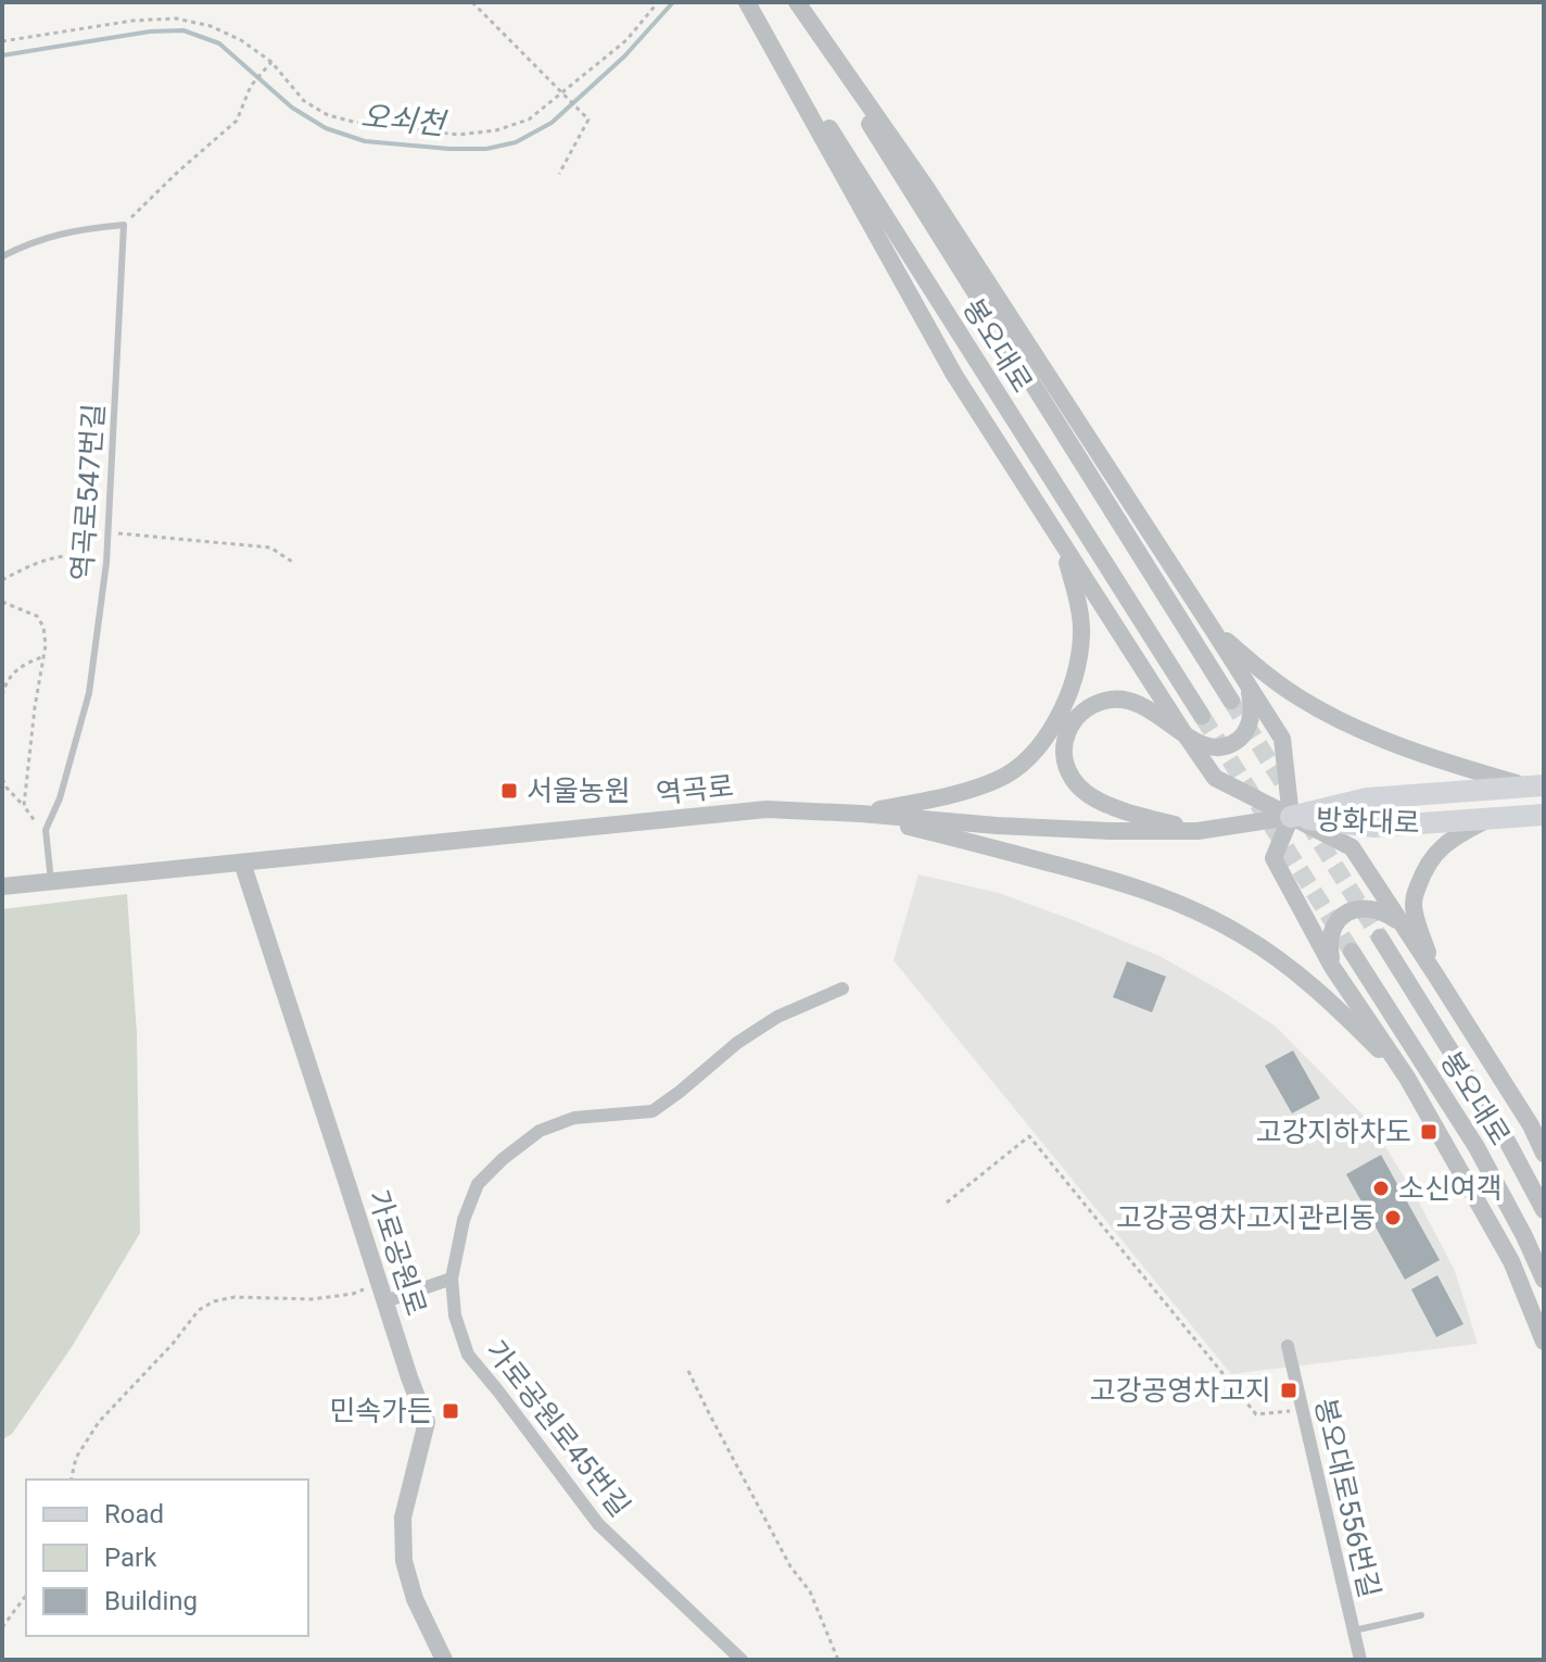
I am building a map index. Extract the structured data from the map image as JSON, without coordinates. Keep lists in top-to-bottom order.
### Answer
{
  "streets": {
    "main road": ["방화대로"],
    "street": [
      "봉오대로",
      "역곡로",
      "가로공원로",
      "가로공원로45번길",
      "봉오대로556번길"
    ],
    "lane": ["역곡로547번길"]
  },
  "crossings": [
    ["역곡로547번길", "역곡로"],
    ["역곡로", "방화대로"],
    ["역곡로", "가로공원로"]
  ],
  "water": ["오쇠천"],
  "places": {
    "transit": [
      "서울농원",
      "고강지하차도",
      "고강공영차고지",
      "민속가든"
    ],
    "other": ["소신여객", "고강공영차고지관리동"]
  },
  "legend": ["Road", "Park", "Building"]
}
